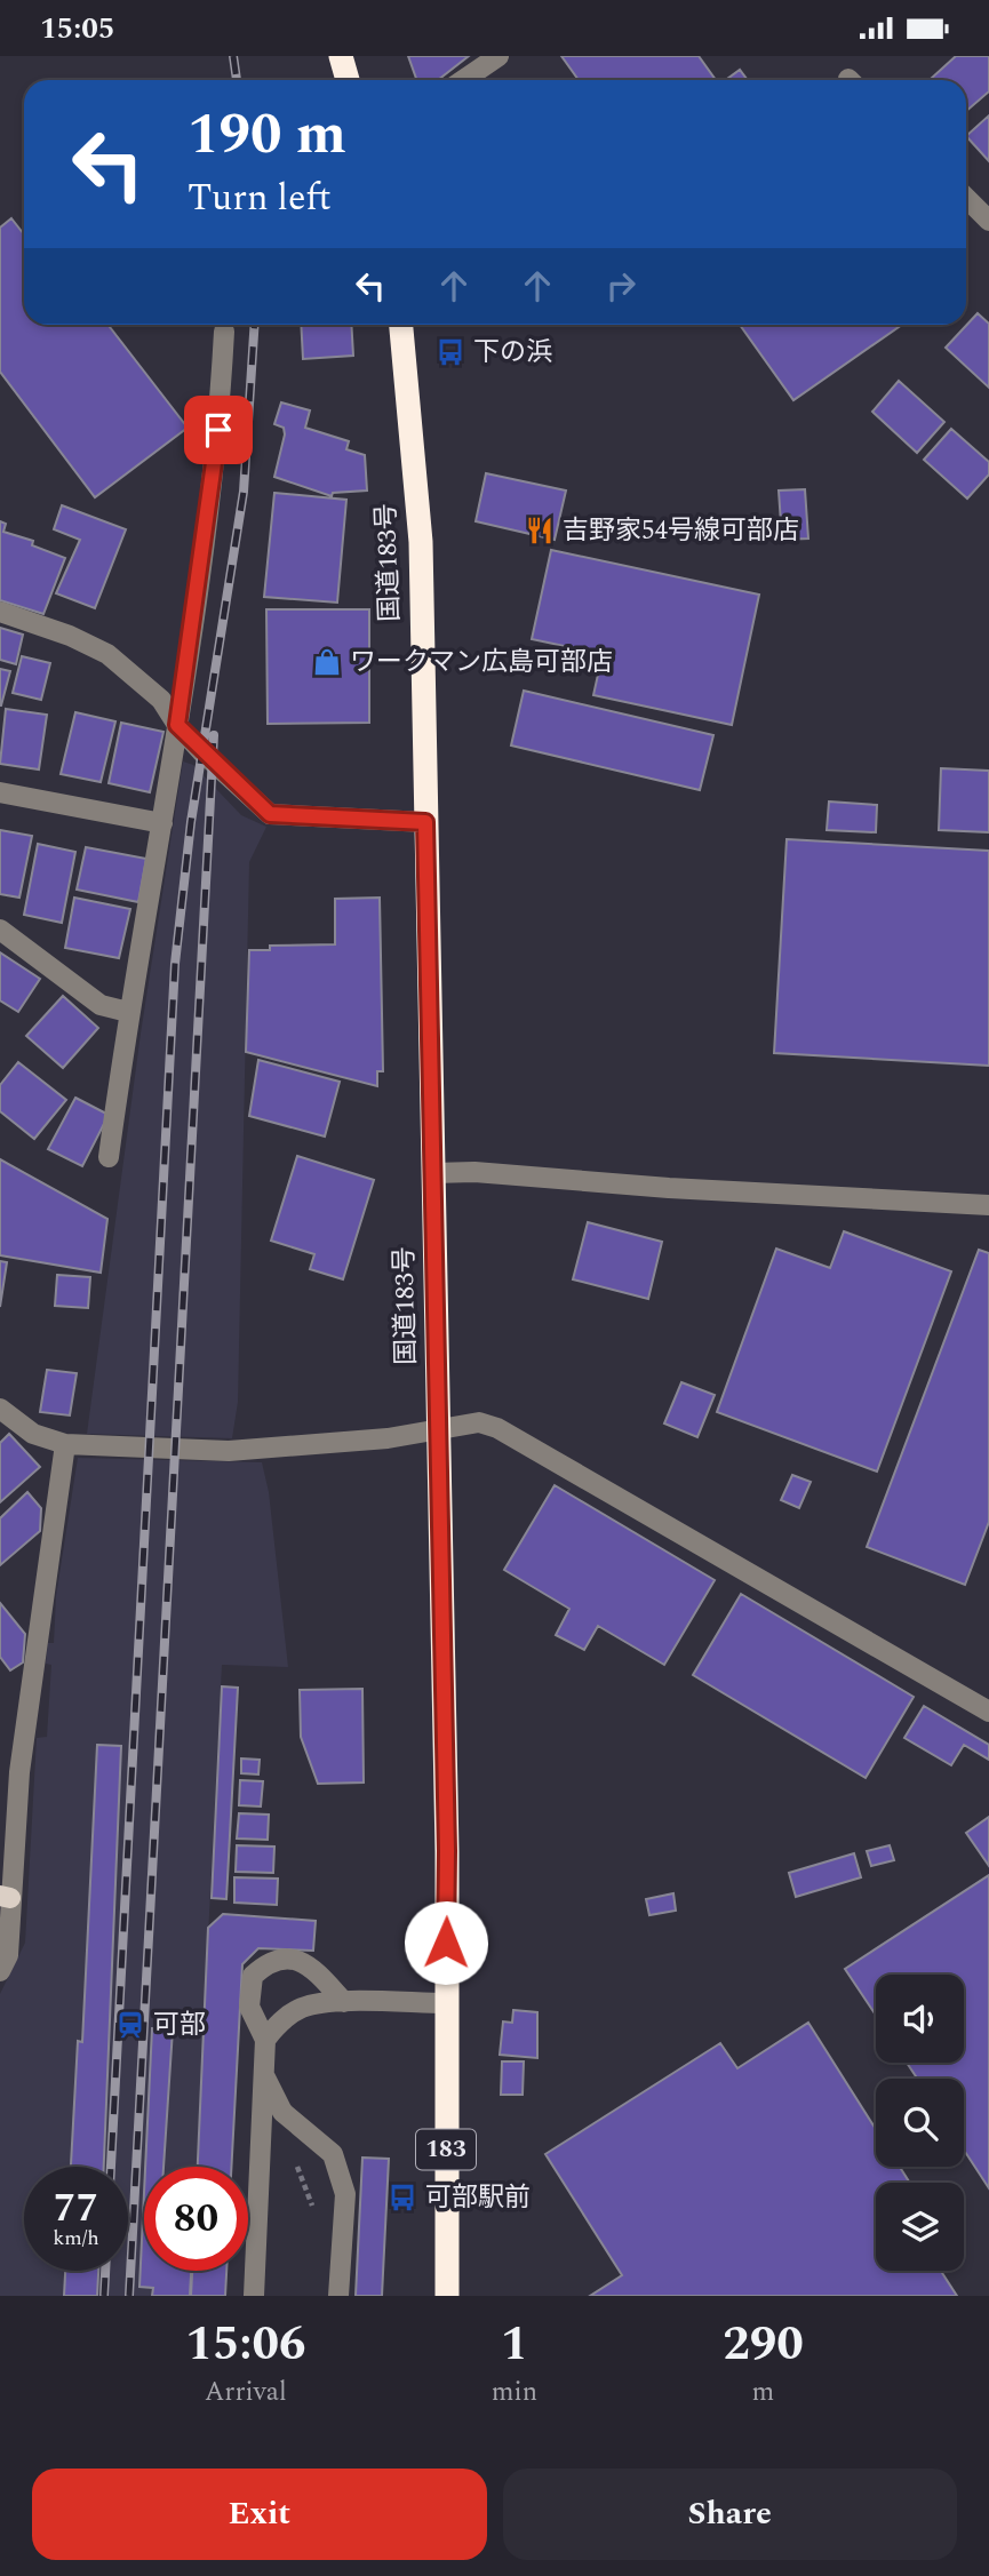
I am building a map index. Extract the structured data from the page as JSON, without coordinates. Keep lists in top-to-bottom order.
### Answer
{
  "streets": {
    "highway": ["国道183号", "183"]
  },
  "places": {
    "bus stop": ["下の浜", "可部駅前"],
    "restaurant": ["吉野家54号線可部店"],
    "shop": ["ワークマン広島可部店"],
    "station": ["可部"]
  },
  "page": {
    "status": "15:05",
    "turn": ["190 m", "Turn left"],
    "speed": "77 km/h",
    "limit": "80",
    "eta": [
      "15:06",
      "Arrival",
      "1",
      "min",
      "290",
      "m"
    ],
    "buttons": ["Exit", "Share"]
  }
}
